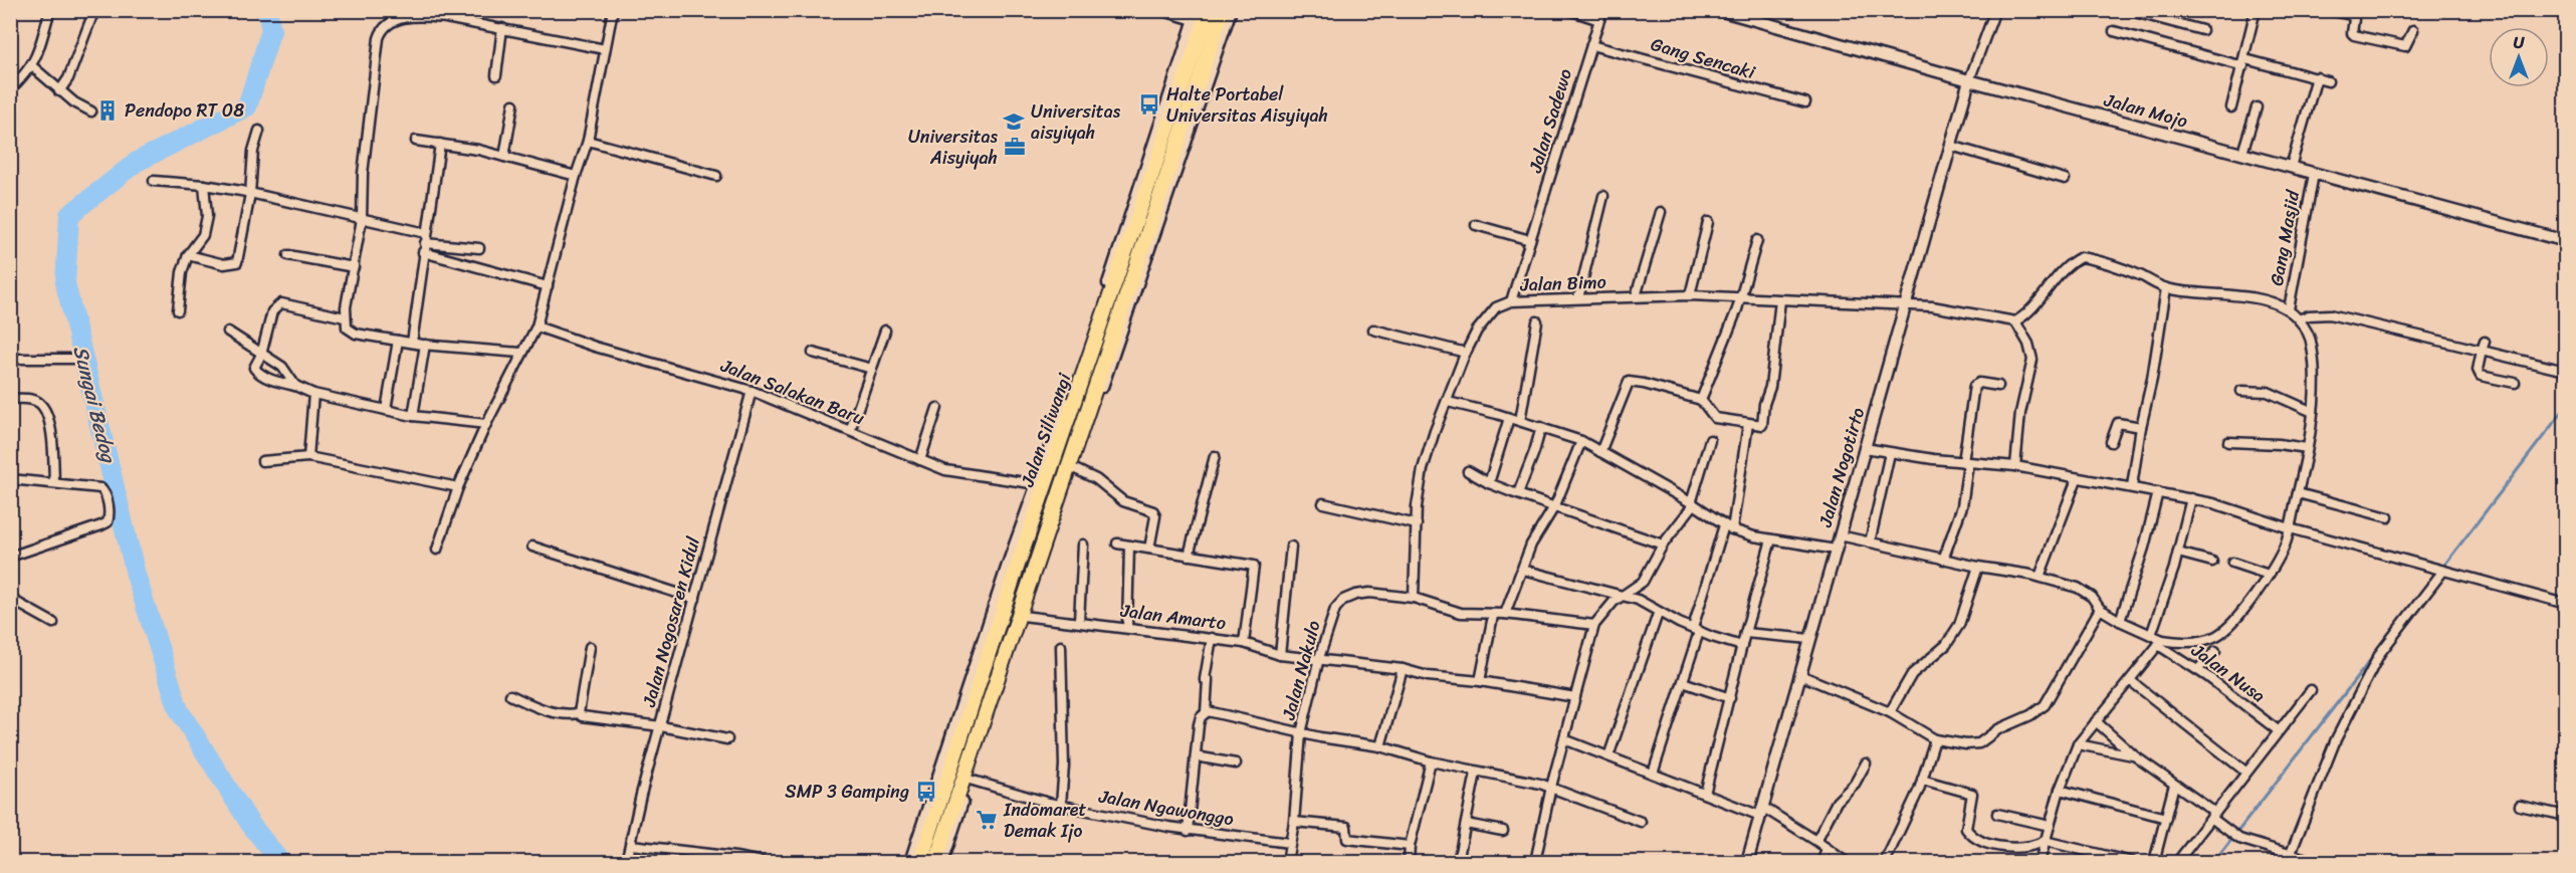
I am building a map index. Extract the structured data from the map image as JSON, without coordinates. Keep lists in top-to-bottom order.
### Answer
{
  "streets": {
    "highway": ["Jalan Siliwangi"],
    "street": [
      "Gang Sencaki",
      "Jalan Mojo",
      "Jalan Sadewo",
      "Gang Masjid",
      "Jalan Bimo",
      "Jalan Salakan Baru",
      "Jalan Nogotirto",
      "Jalan Amarto",
      "Jalan Nogosaren Kidul",
      "Jalan Nakulo",
      "Jalan Nusa",
      "Jalan Ngawonggo"
    ]
  },
  "crossings": [
    ["Gang Sencaki", "Jalan Sadewo"],
    ["Jalan Mojo", "Gang Masjid"],
    ["Jalan Mojo", "Jalan Nogotirto"],
    ["Jalan Sadewo", "Jalan Bimo"],
    ["Jalan Bimo", "Jalan Nogotirto"],
    ["Jalan Bimo", "Jalan Nakulo"],
    ["Jalan Salakan Baru", "Jalan Nogosaren Kidul"],
    ["Jalan Amarto", "Jalan Nakulo"],
    ["Jalan Nakulo", "Jalan Ngawonggo"]
  ],
  "water": ["Sungai Bedog"],
  "places": {
    "bus stop": ["Halte Portabel Universitas Aisyiyah", "SMP 3 Gamping"],
    "building": ["Pendopo RT 08"],
    "school or university": ["Universitas aisyiyah"],
    "office": ["Universitas Aisyiyah"],
    "supermarket": ["Indomaret Demak Ijo"]
  },
  "north": "top"
}
